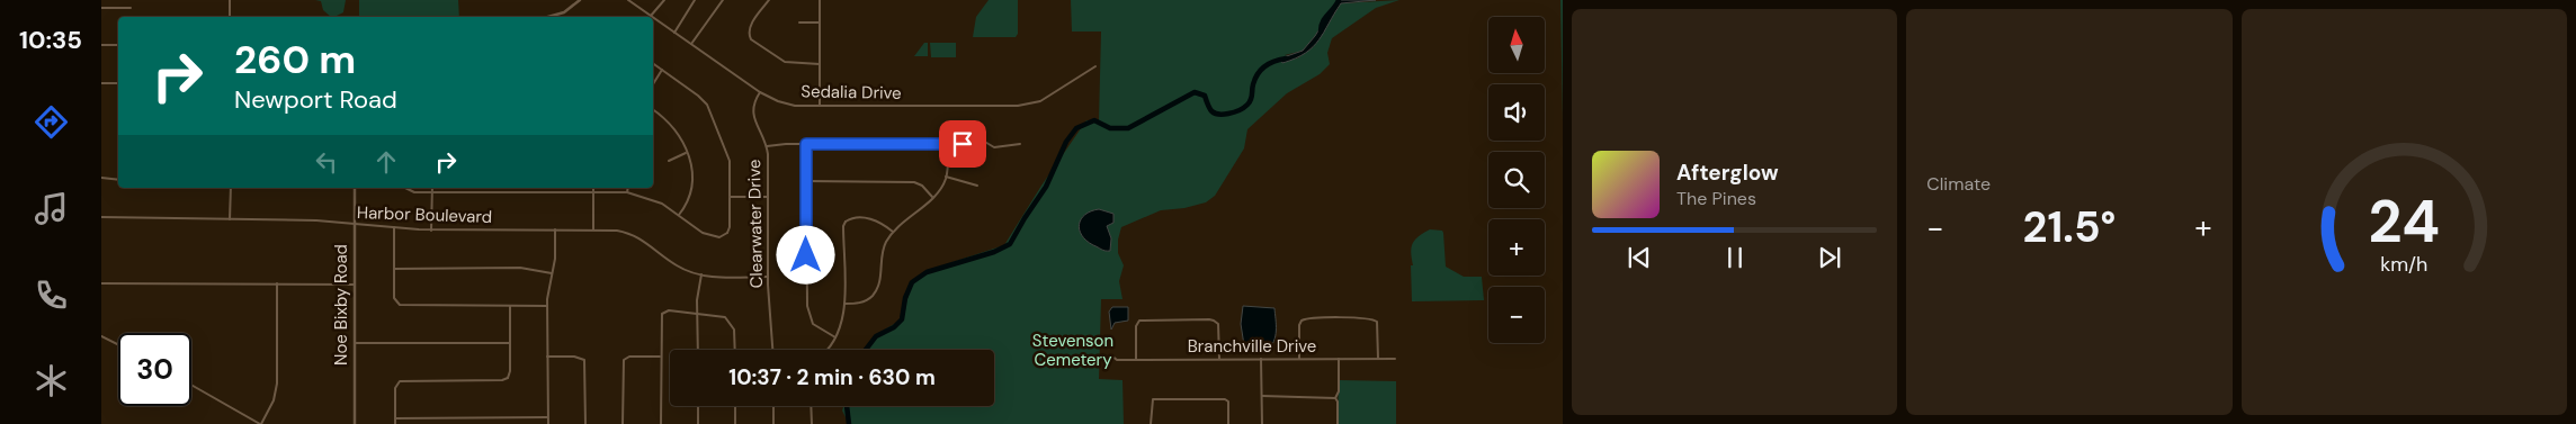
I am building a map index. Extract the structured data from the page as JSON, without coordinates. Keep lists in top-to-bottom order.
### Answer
{
  "streets": {
    "street": [
      "Sedalia Drive",
      "Harbor Boulevard",
      "Clearwater Drive",
      "Noe Bixby Road",
      "Branchville Drive"
    ]
  },
  "crossings": [
    ["Sedalia Drive", "Clearwater Drive"],
    ["Harbor Boulevard", "Clearwater Drive"],
    ["Harbor Boulevard", "Noe Bixby Road"]
  ],
  "parks": ["Stevenson Cemetery"],
  "north": "top",
  "page": {
    "tabs": "10:35",
    "tile": "Climate",
    "map_buttons": ["+", "−"],
    "turn": ["260 m", "Newport Road"],
    "song": ["Afterglow", "The Pines"],
    "heat": ["−", "21.5°", "+"],
    "limit": "30",
    "trip": "10:37 · 2 min · 630 m",
    "gauge": ["24", "km/h"]
  }
}
